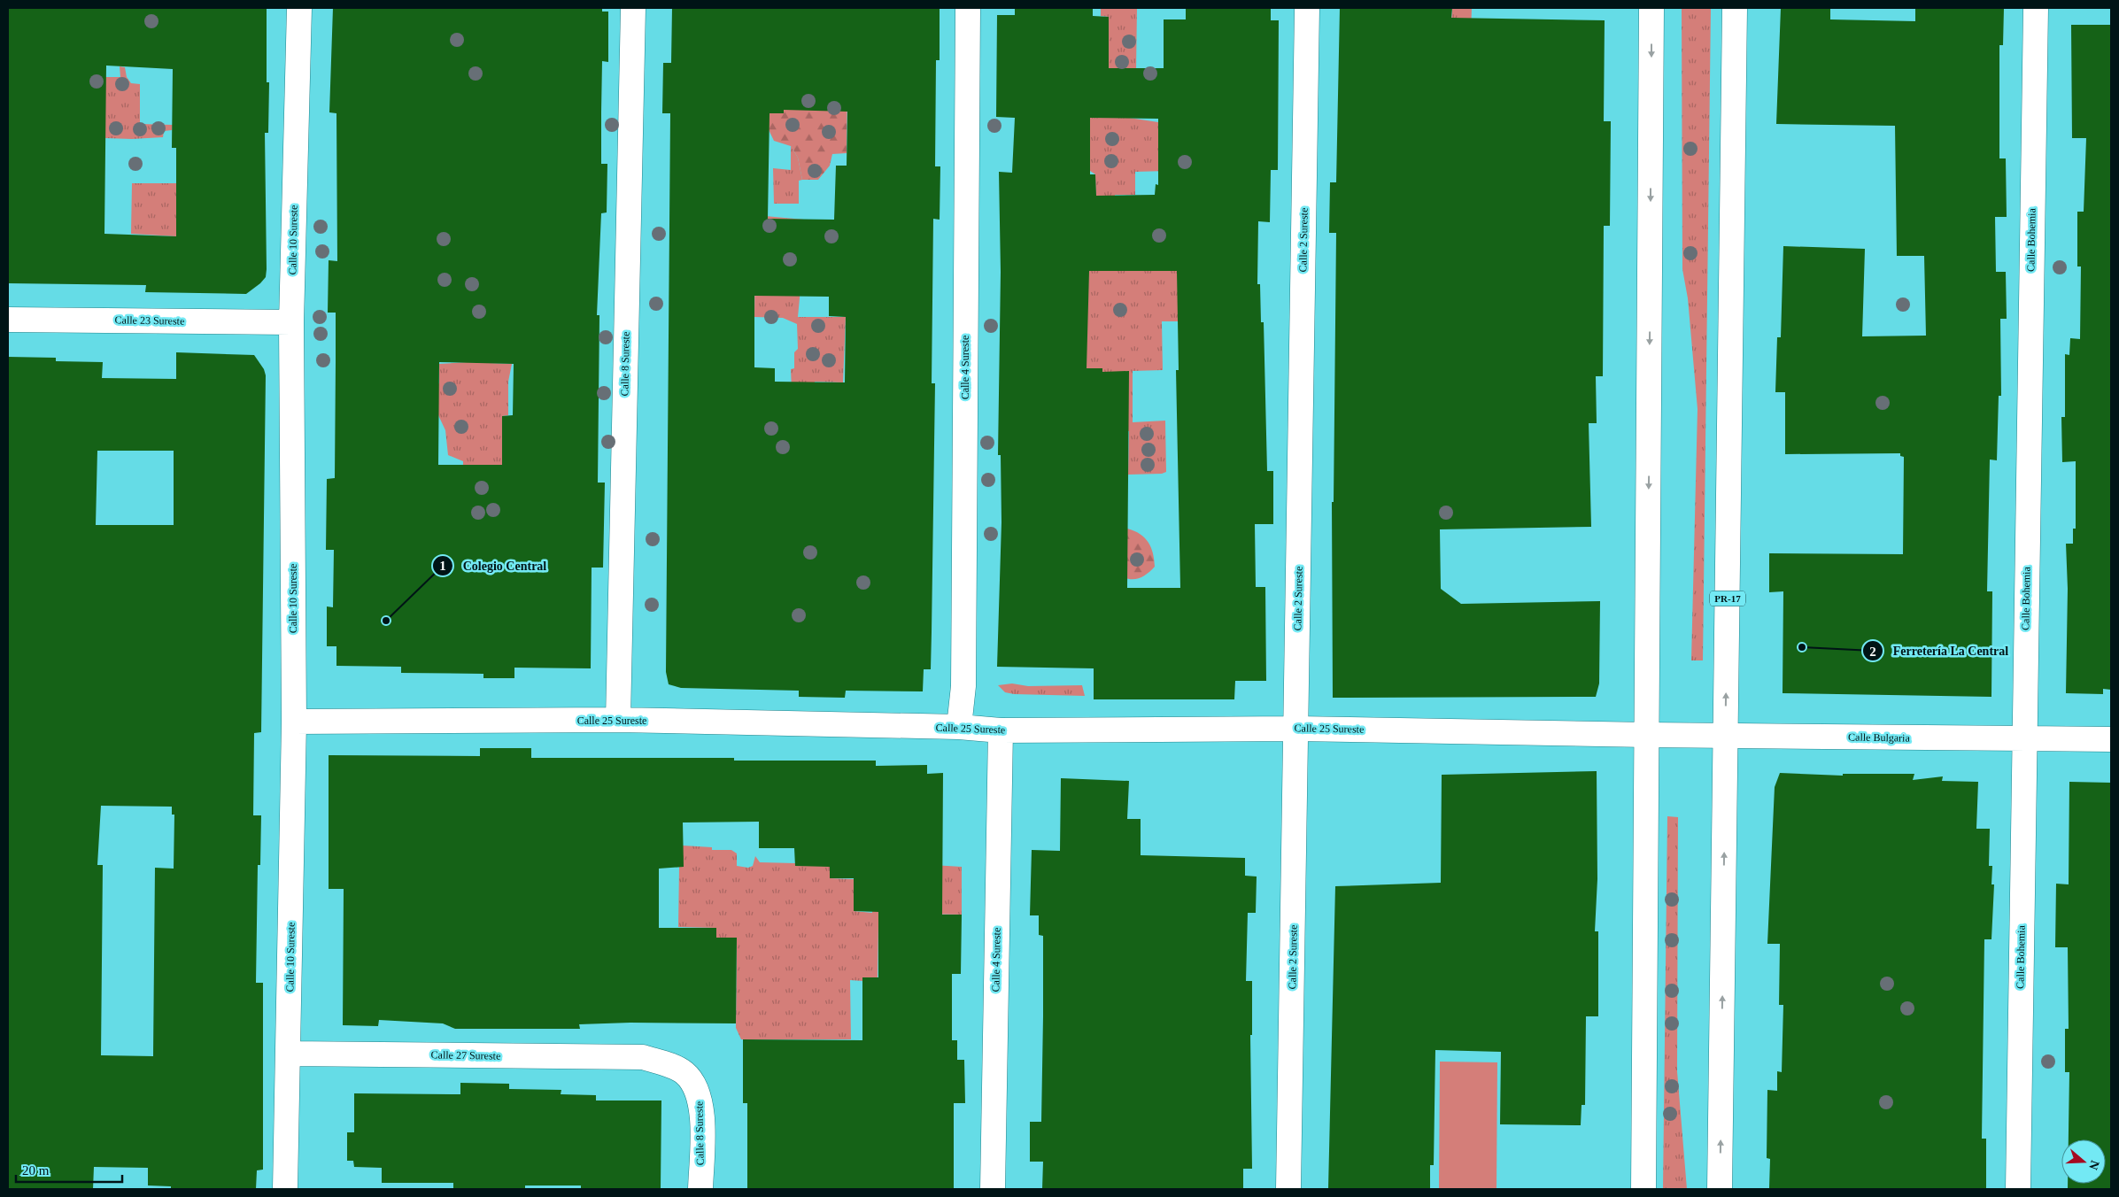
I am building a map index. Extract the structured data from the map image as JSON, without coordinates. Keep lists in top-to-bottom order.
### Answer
{
  "streets": {
    "street": [
      "Calle 10 Sureste",
      "Calle 2 Sureste",
      "Calle Bohemia",
      "Calle 23 Sureste",
      "Calle 8 Sureste",
      "Calle 4 Sureste",
      "PR-17",
      "Calle 25 Sureste",
      "Calle Bulgaria",
      "Calle 27 Sureste"
    ]
  },
  "crossings": [
    ["Calle 10 Sureste", "Calle 23 Sureste"],
    ["Calle 10 Sureste", "Calle 25 Sureste"],
    ["Calle 10 Sureste", "Calle 27 Sureste"],
    ["Calle 2 Sureste", "Calle 25 Sureste"],
    ["Calle Bohemia", "Calle Bulgaria"],
    ["Calle 8 Sureste", "Calle 25 Sureste"],
    ["Calle 8 Sureste", "Calle 27 Sureste"],
    ["Calle 4 Sureste", "Calle 25 Sureste"],
    ["PR-17", "Calle Bulgaria"],
    ["Calle 25 Sureste", "Calle Bulgaria"]
  ],
  "places": ["Colegio Central", "Ferretería La Central"],
  "scale_bar": "20 m",
  "north": "right"
}
